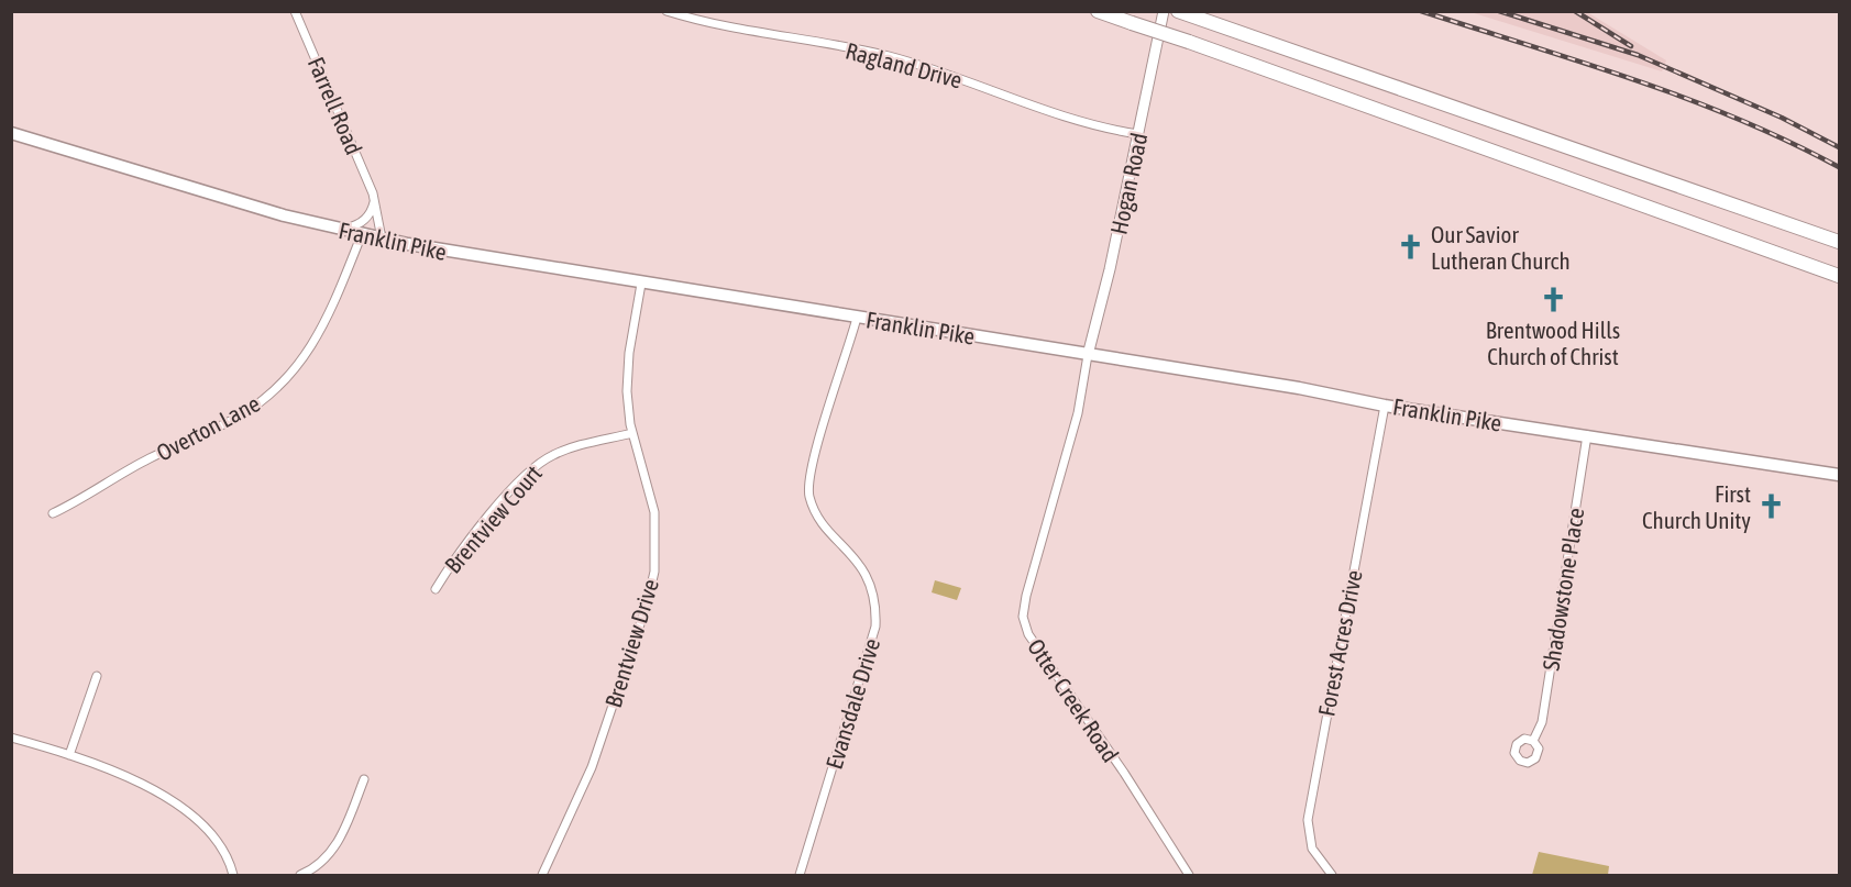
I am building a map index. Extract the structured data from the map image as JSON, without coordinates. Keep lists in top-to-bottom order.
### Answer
{
  "streets": {
    "main road": ["Franklin Pike"],
    "street": [
      "Ragland Drive",
      "Farrell Road",
      "Hogan Road",
      "Overton Lane",
      "Brentview Court",
      "Shadowstone Place",
      "Brentview Drive",
      "Forest Acres Drive",
      "Otter Creek Road",
      "Evansdale Drive"
    ]
  },
  "crossings": [
    ["Ragland Drive", "Hogan Road"],
    ["Farrell Road", "Franklin Pike"],
    ["Hogan Road", "Franklin Pike"],
    ["Hogan Road", "Otter Creek Road"],
    ["Franklin Pike", "Overton Lane"],
    ["Franklin Pike", "Shadowstone Place"],
    ["Franklin Pike", "Brentview Drive"],
    ["Franklin Pike", "Forest Acres Drive"],
    ["Franklin Pike", "Otter Creek Road"],
    ["Franklin Pike", "Evansdale Drive"],
    ["Brentview Court", "Brentview Drive"]
  ],
  "places": {
    "church": ["Our Savior Lutheran Church", "Brentwood Hills Church of Christ", "First Church Unity"]
  }
}
